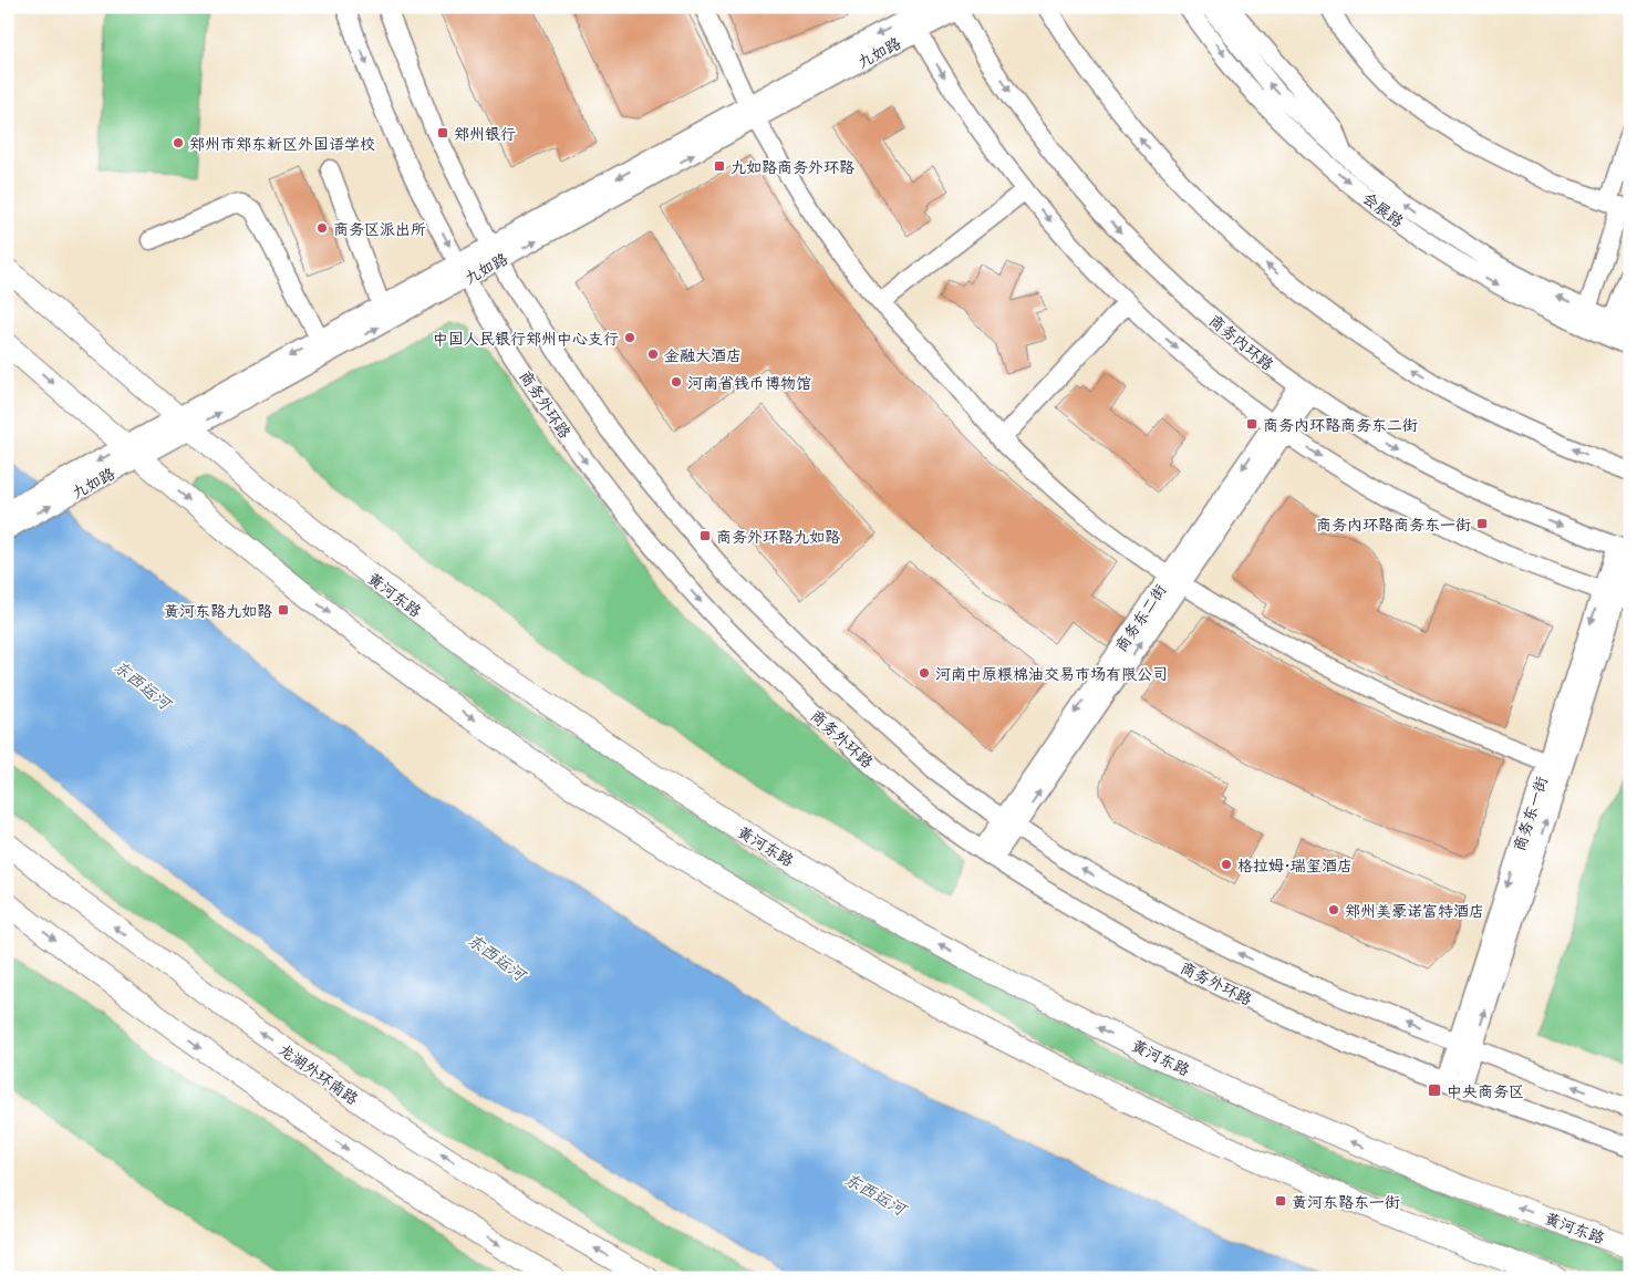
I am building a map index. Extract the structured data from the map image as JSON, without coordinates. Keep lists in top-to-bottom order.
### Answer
{
  "streets": {
    "main road": ["黄河东路", "龙湖外环南路"],
    "street": [
      "九如路",
      "会展路",
      "商务内环路",
      "商务外环路",
      "商务东二街",
      "商务东一街"
    ]
  },
  "crossings": [
    ["九如路", "商务内环路"],
    ["九如路", "商务外环路"],
    ["九如路", "黄河东路"],
    ["商务内环路", "商务东二街"],
    ["商务内环路", "商务东一街"],
    ["商务外环路", "商务东二街"],
    ["商务外环路", "商务东一街"]
  ],
  "water": ["东西运河"],
  "places": {
    "transit": [
      "郑州银行",
      "九如路商务外环路",
      "商务内环路商务东二街",
      "商务内环路商务东一街",
      "商务外环路九如路",
      "黄河东路九如路",
      "中央商务区",
      "黄河东路东一街"
    ],
    "other": [
      "郑州市郑东新区外国语学校",
      "商务区派出所",
      "中国人民银行郑州中心支行",
      "金融大酒店",
      "河南省钱币博物馆",
      "河南中原粮棉油交易市场有限公司",
      "格拉姆·瑞玺酒店",
      "郑州美豪诺富特酒店"
    ]
  }
}
